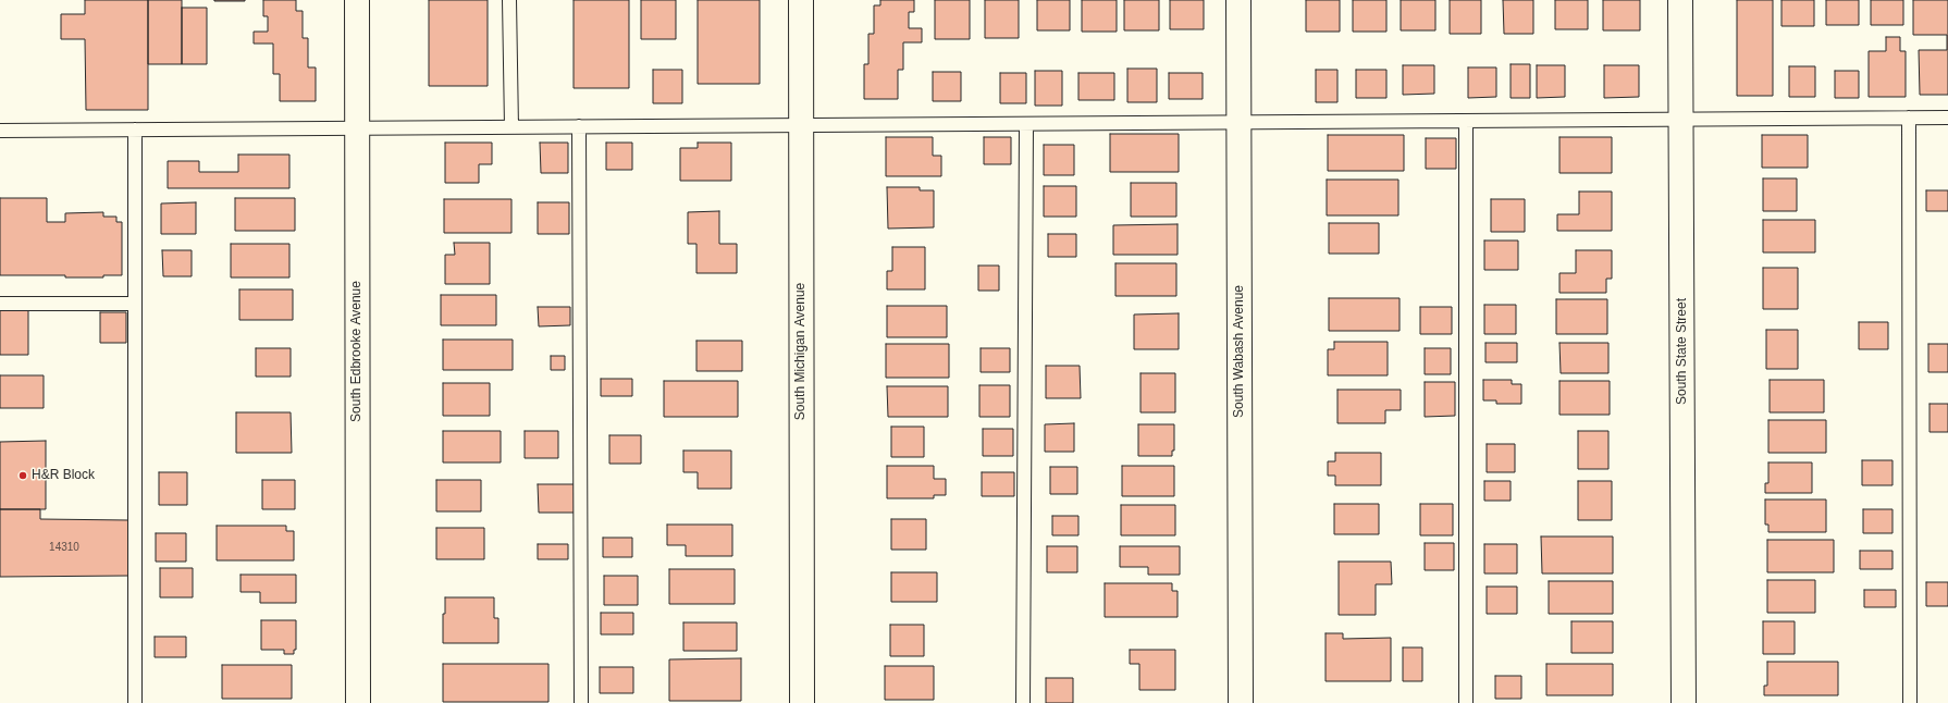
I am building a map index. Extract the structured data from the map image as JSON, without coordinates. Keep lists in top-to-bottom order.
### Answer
{
  "streets": {
    "street": [
      "South Edbrooke Avenue",
      "South Michigan Avenue",
      "South Wabash Avenue",
      "South State Street"
    ]
  },
  "places": ["H&R Block"],
  "house_numbers": ["14310"]
}
